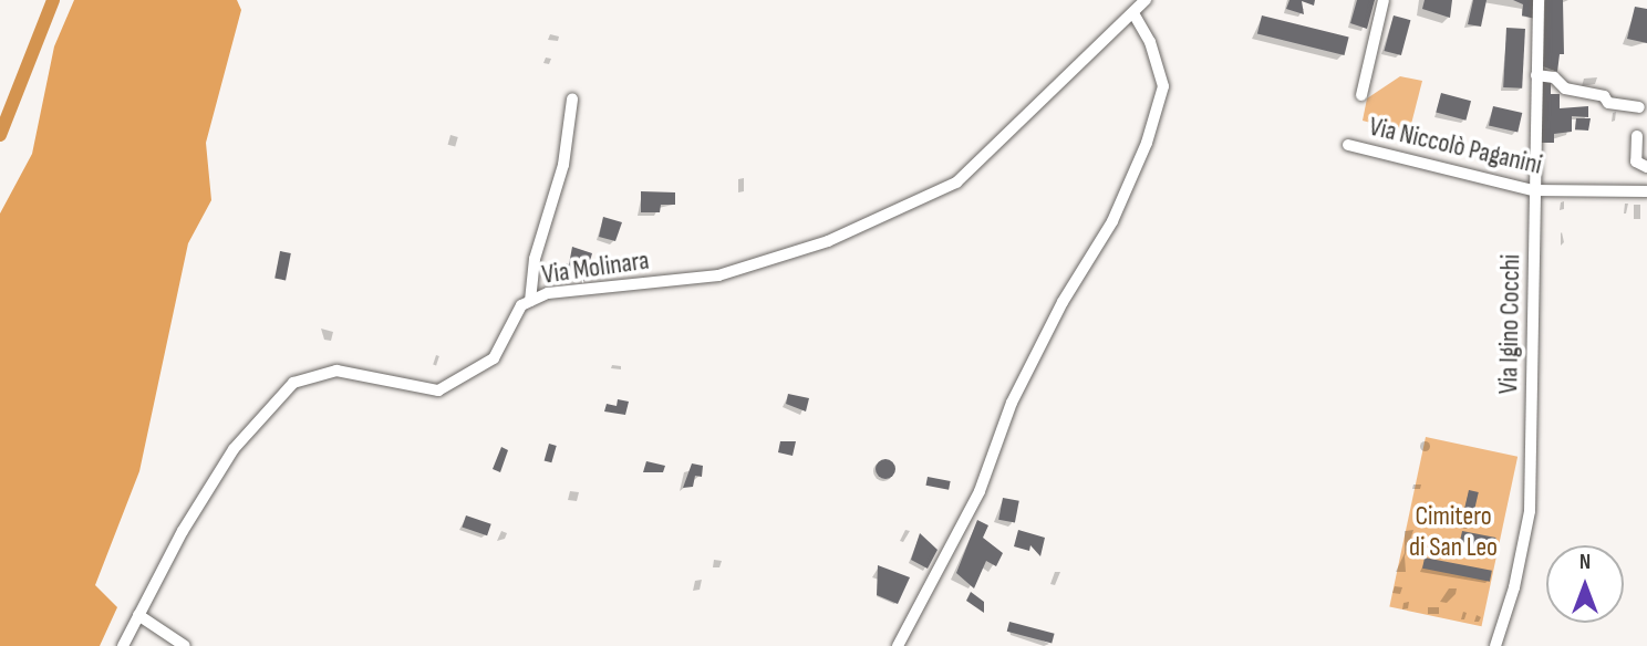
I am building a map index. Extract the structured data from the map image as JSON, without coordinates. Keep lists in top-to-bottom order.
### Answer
{
  "streets": {
    "street": ["Via Niccolò Paganini", "Via Molinara", "Via Igino Cocchi"]
  },
  "crossings": [
    ["Via Niccolò Paganini", "Via Igino Cocchi"]
  ],
  "parks": ["Cimitero di San Leo"],
  "north": "top"
}
